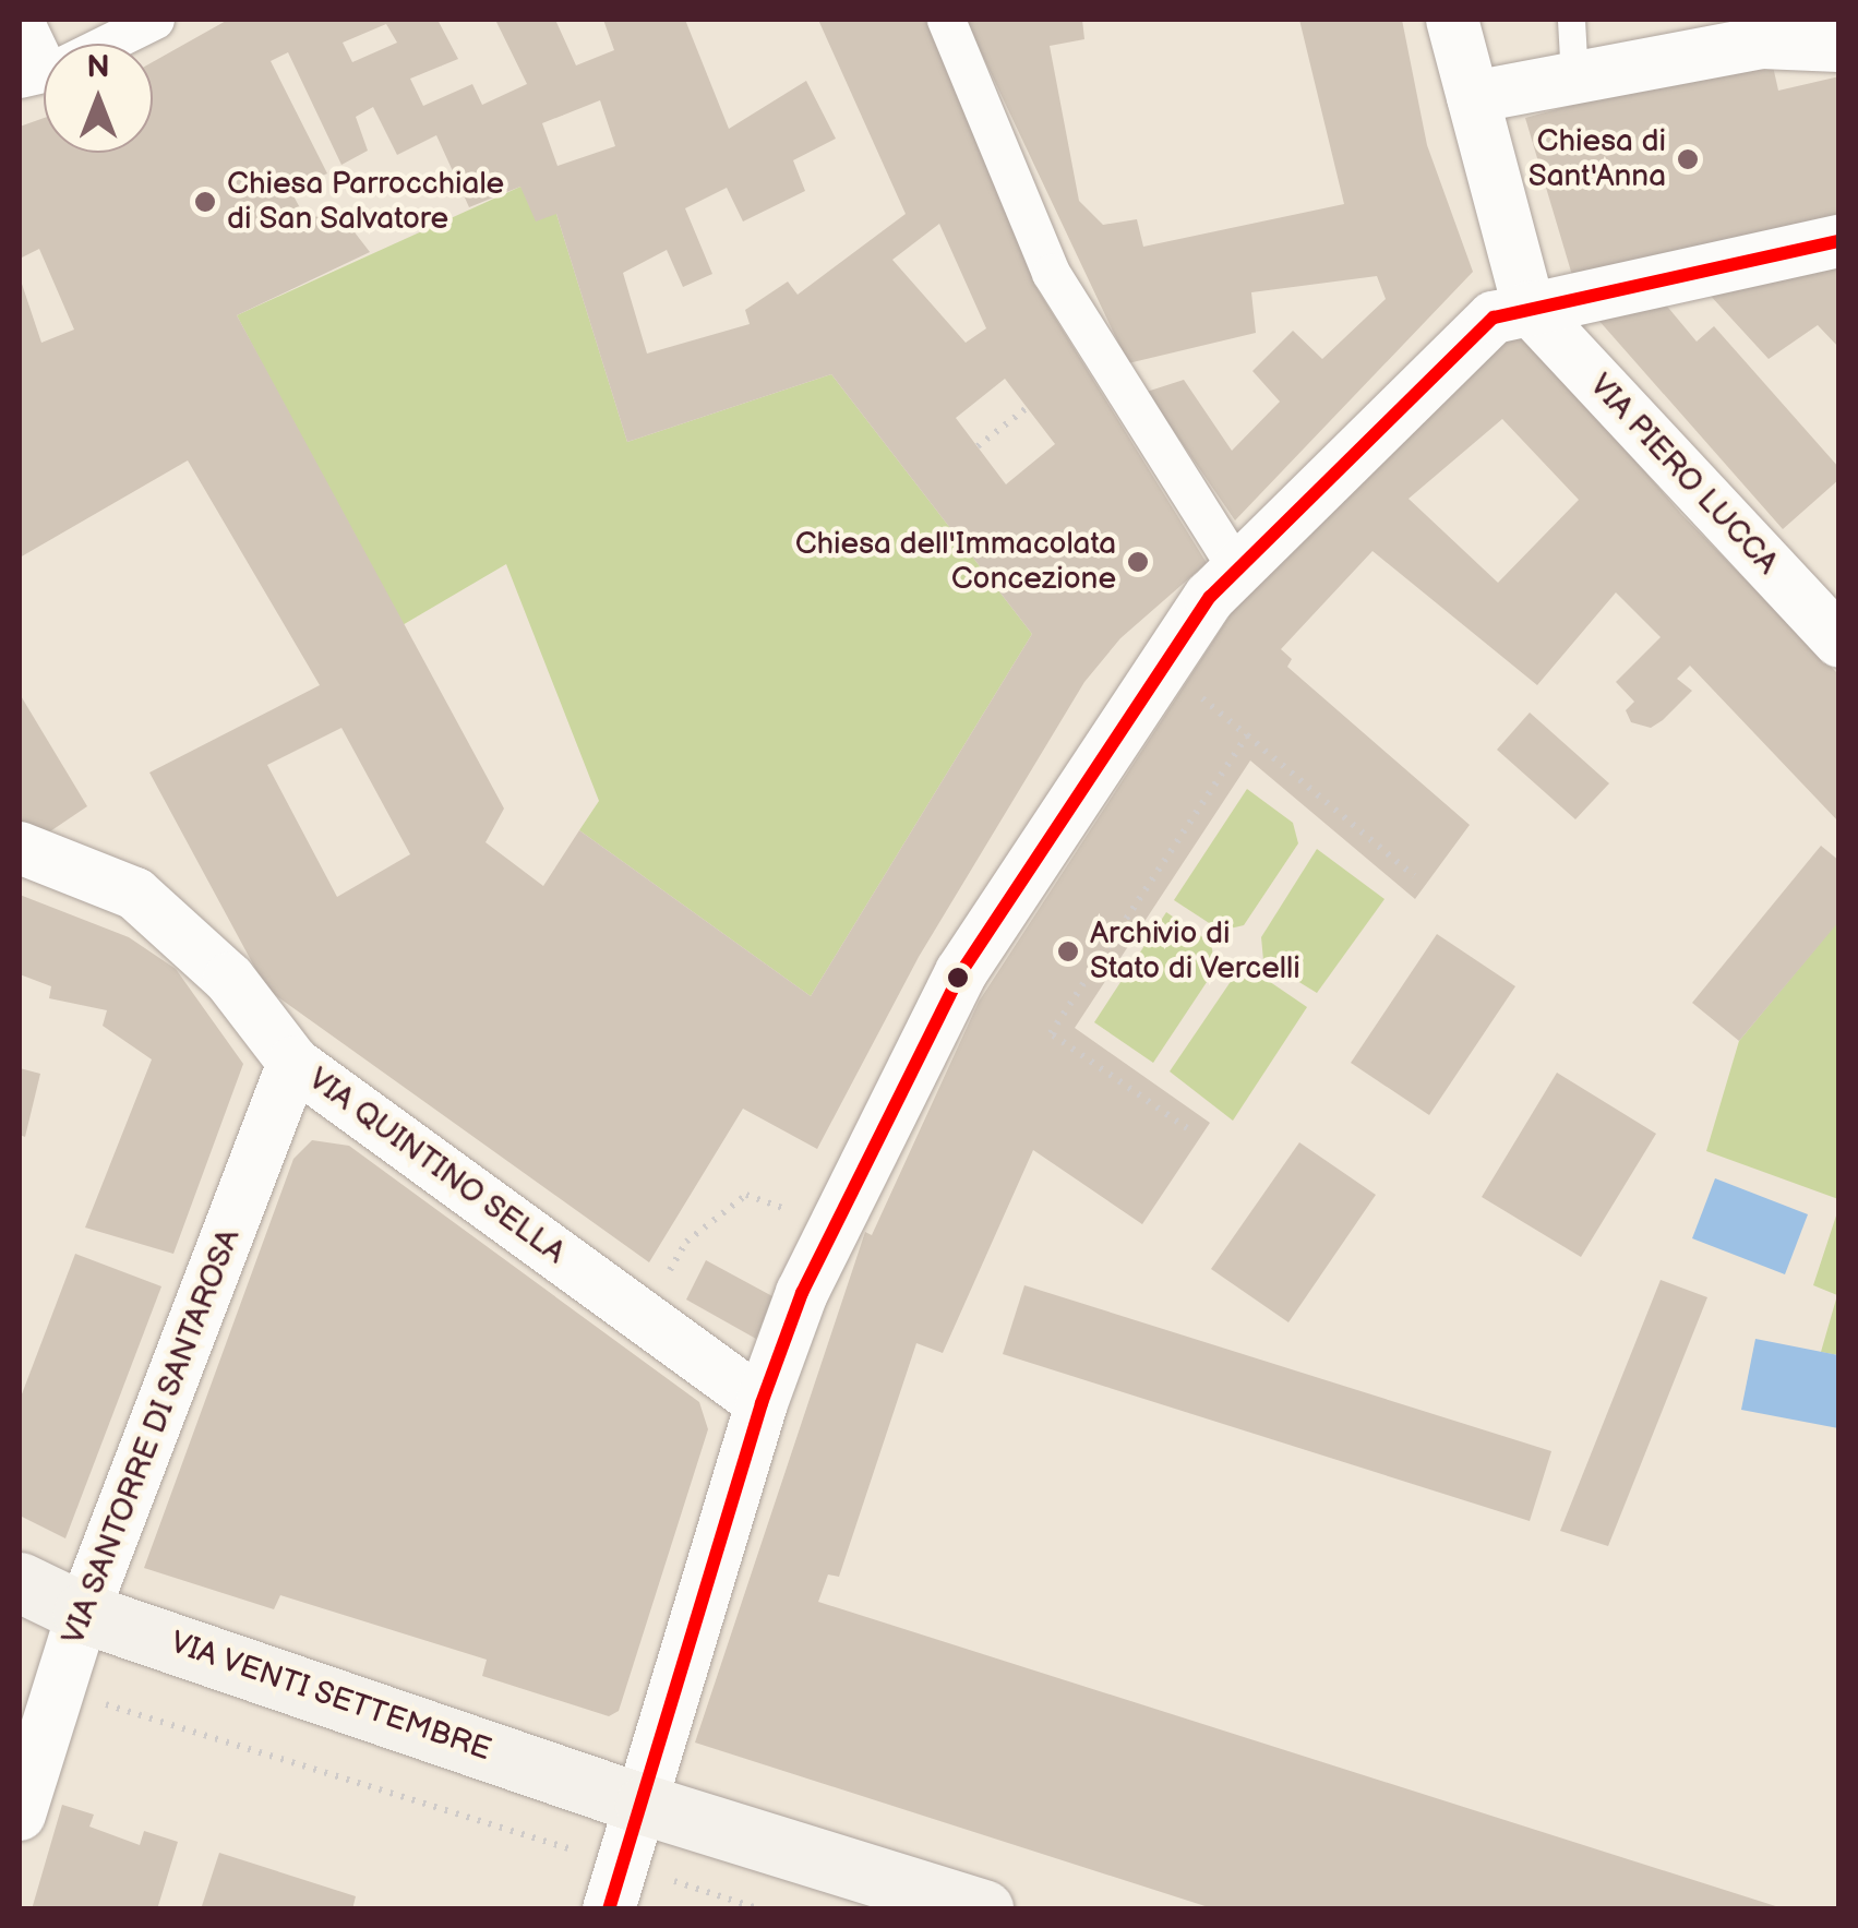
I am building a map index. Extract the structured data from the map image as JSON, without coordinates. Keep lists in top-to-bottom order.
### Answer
{
  "streets": {
    "main road": ["VIA VENTI SETTEMBRE"],
    "street": ["VIA PIERO LUCCA", "VIA QUINTINO SELLA", "VIA SANTORRE DI SANTAROSA"]
  },
  "crossings": [
    ["VIA QUINTINO SELLA", "VIA SANTORRE DI SANTAROSA"],
    ["VIA SANTORRE DI SANTAROSA", "VIA VENTI SETTEMBRE"]
  ],
  "places": [
    "Chiesa di Sant'Anna",
    "Chiesa Parrocchiale di San Salvatore",
    "Chiesa dell'Immacolata Concezione",
    "Archivio di Stato di Vercelli"
  ],
  "north": "top"
}
